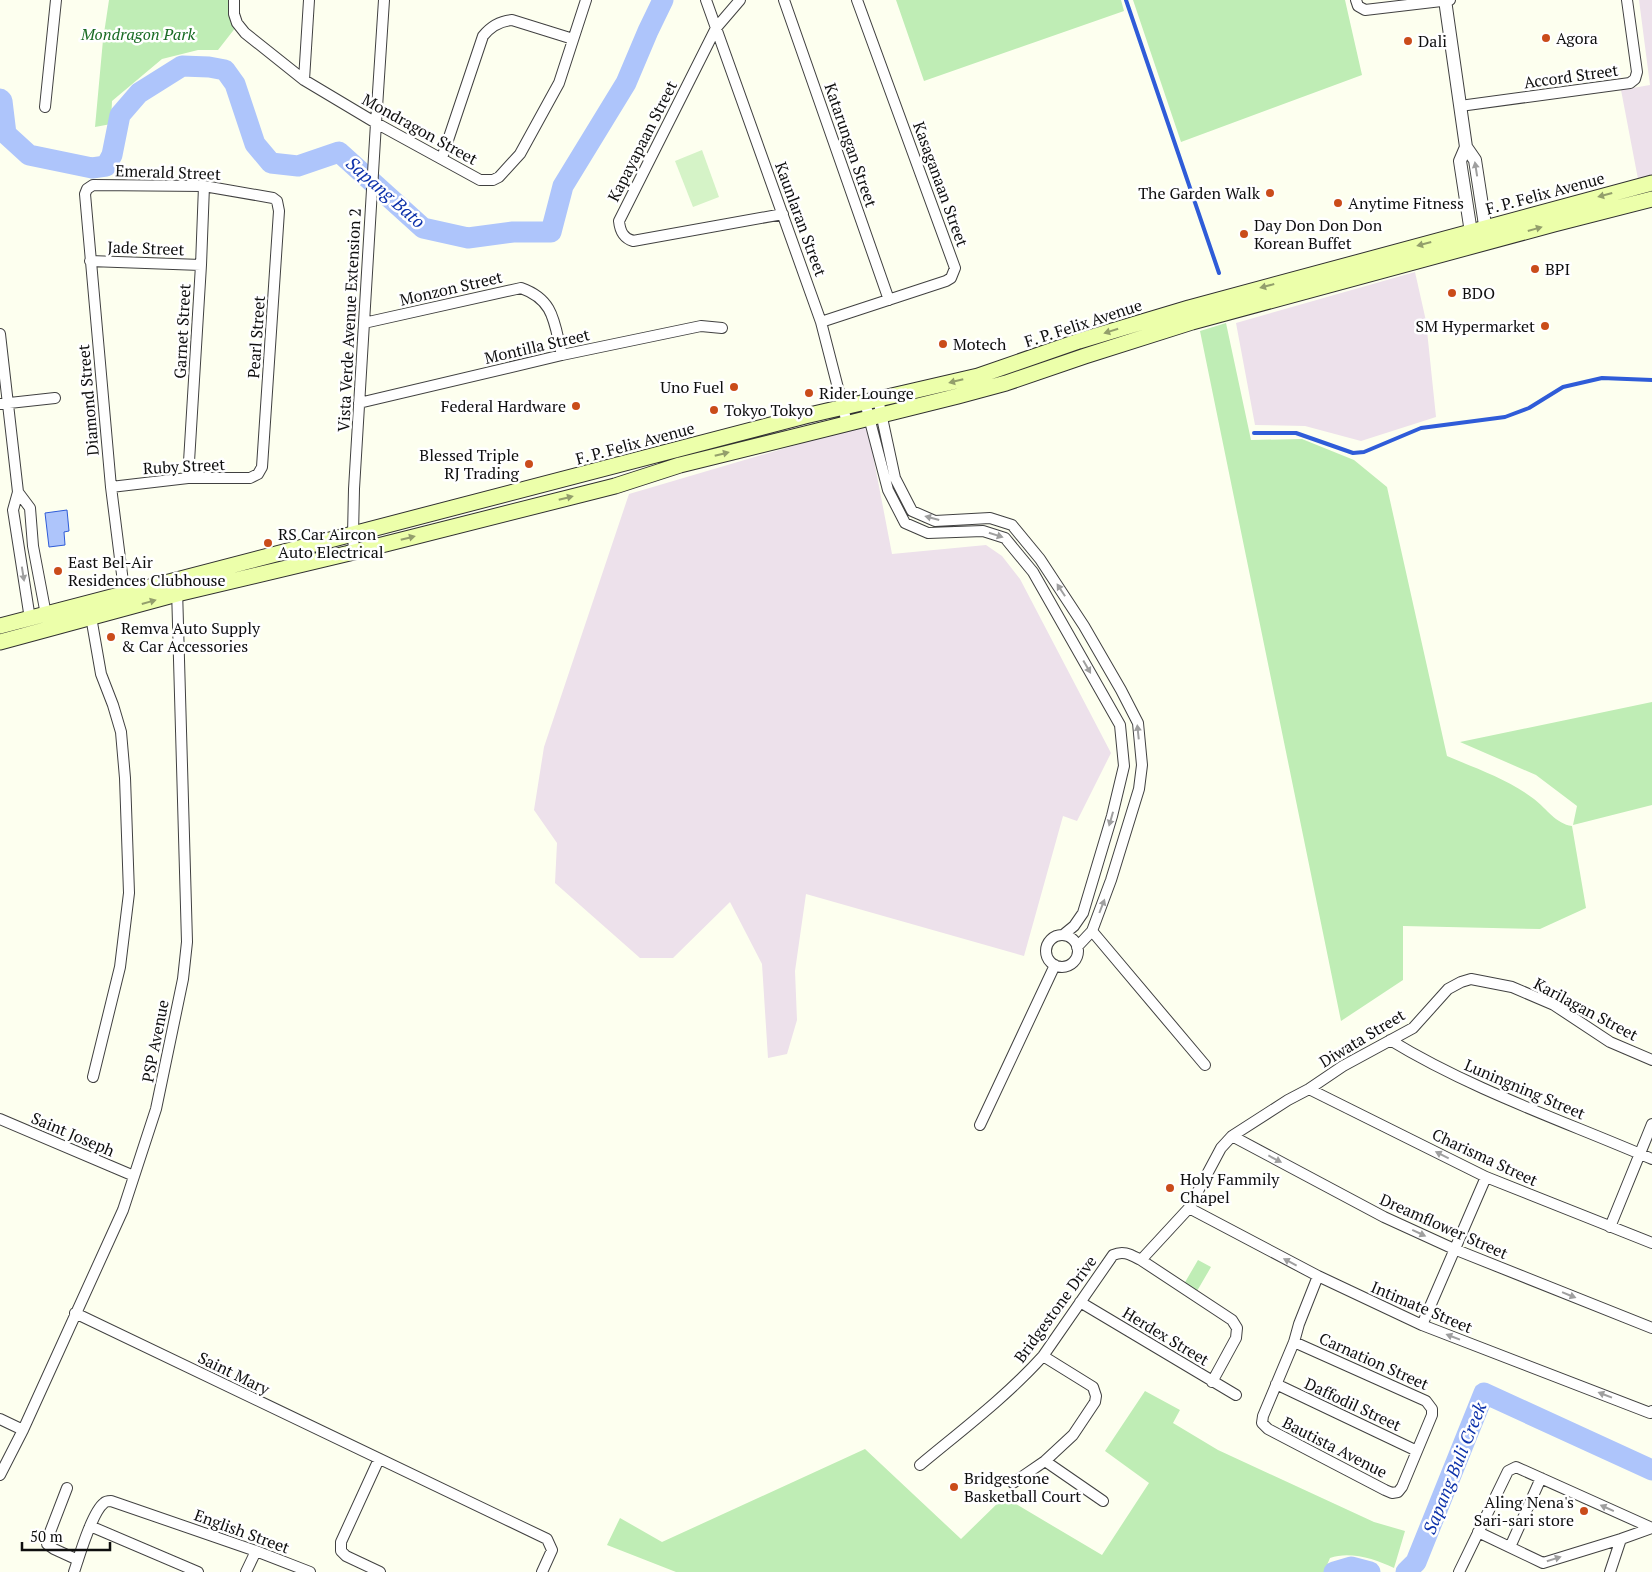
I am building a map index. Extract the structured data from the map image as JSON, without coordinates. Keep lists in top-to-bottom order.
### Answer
{
  "streets": {
    "main road": ["F. P. Felix Avenue"],
    "street": [
      "Accord Street",
      "Mondragon Street",
      "Kapayapaan Street",
      "Katarungan Street",
      "Emerald Street",
      "Kasaganaan Street",
      "Kaunlaran Street",
      "Jade Street",
      "Monzon Street",
      "Vista Verde Avenue Extension 2",
      "Garnet Street",
      "Pearl Street",
      "Montilla Street",
      "Diamond Street",
      "Ruby Street",
      "Karilagan Street",
      "Diwata Street",
      "PSP Avenue",
      "Luningning Street",
      "Saint Joseph",
      "Charisma Street",
      "Dreamflower Street",
      "Intimate Street",
      "Bridgestone Drive",
      "Herdex Street",
      "Carnation Street",
      "Saint Mary",
      "Daffodil Street",
      "Bautista Avenue",
      "English Street"
    ]
  },
  "crossings": [
    ["Mondragon Street", "Vista Verde Avenue Extension 2"],
    ["Kapayapaan Street", "Kaunlaran Street"],
    ["Katarungan Street", "Kasaganaan Street"],
    ["Emerald Street", "Garnet Street"],
    ["Emerald Street", "Pearl Street"],
    ["Emerald Street", "Diamond Street"],
    ["Kasaganaan Street", "Kaunlaran Street"],
    ["F. P. Felix Avenue", "Kaunlaran Street"],
    ["F. P. Felix Avenue", "Vista Verde Avenue Extension 2"],
    ["F. P. Felix Avenue", "Diamond Street"],
    ["F. P. Felix Avenue", "PSP Avenue"],
    ["Jade Street", "Garnet Street"],
    ["Jade Street", "Diamond Street"],
    ["Monzon Street", "Vista Verde Avenue Extension 2"],
    ["Monzon Street", "Montilla Street"],
    ["Vista Verde Avenue Extension 2", "Montilla Street"],
    ["Garnet Street", "Ruby Street"],
    ["Pearl Street", "Ruby Street"],
    ["Diamond Street", "Ruby Street"],
    ["Karilagan Street", "Diwata Street"],
    ["Diwata Street", "Luningning Street"],
    ["Diwata Street", "Charisma Street"],
    ["Diwata Street", "Dreamflower Street"],
    ["Diwata Street", "Intimate Street"],
    ["PSP Avenue", "Saint Joseph"],
    ["PSP Avenue", "Saint Mary"],
    ["Intimate Street", "Bautista Avenue"],
    ["Bridgestone Drive", "Herdex Street"],
    ["Carnation Street", "Daffodil Street"],
    ["Carnation Street", "Bautista Avenue"],
    ["Daffodil Street", "Bautista Avenue"]
  ],
  "one_way": ["Charisma Street", "Dreamflower Street", "Intimate Street"],
  "water": ["Sapang Bato", "Sapang Buli Creek"],
  "parks": ["Mondragon Park"],
  "places": [
    "Agora",
    "Dali",
    "The Garden Walk",
    "Anytime Fitness",
    "Day Don Don Don Korean Buffet",
    "BPI",
    "BDO",
    "SM Hypermarket",
    "Motech",
    "Uno Fuel",
    "Rider Lounge",
    "Federal Hardware",
    "Tokyo Tokyo",
    "Blessed Triple RJ Trading",
    "RS Car Aircon Auto Electrical",
    "East Bel-Air Residences Clubhouse",
    "Remva Auto Supply & Car Accessories",
    "Holy Fammily Chapel",
    "Bridgestone Basketball Court",
    "Aling Nena's Sari-sari store"
  ],
  "scale_bar": "50 m"
}
